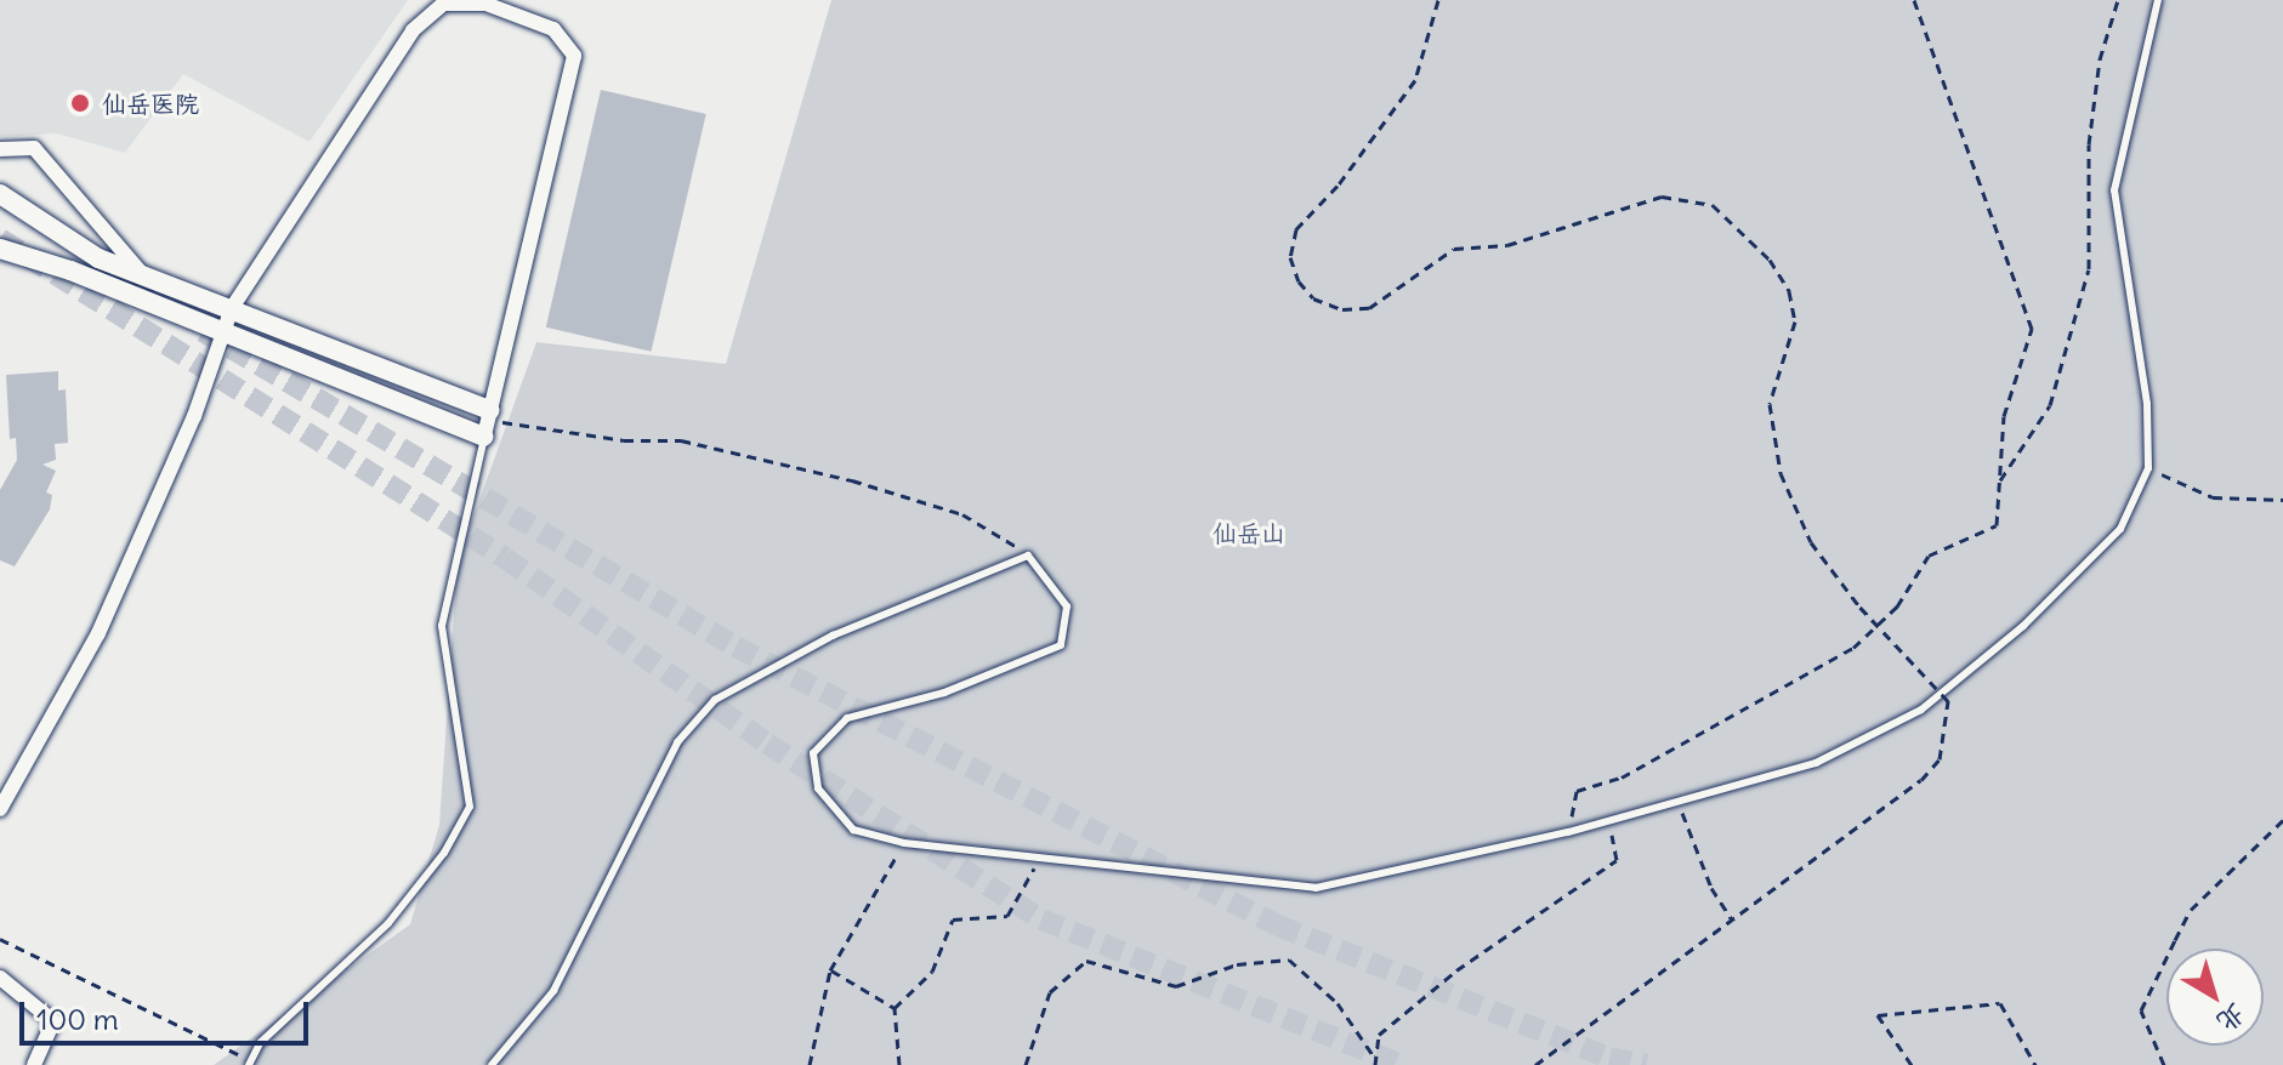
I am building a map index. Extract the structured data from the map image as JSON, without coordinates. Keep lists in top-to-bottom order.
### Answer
{
  "parks": ["仙岳山"],
  "places": ["仙岳医院"],
  "scale_bar": "100 m",
  "north": "bottom right"
}
